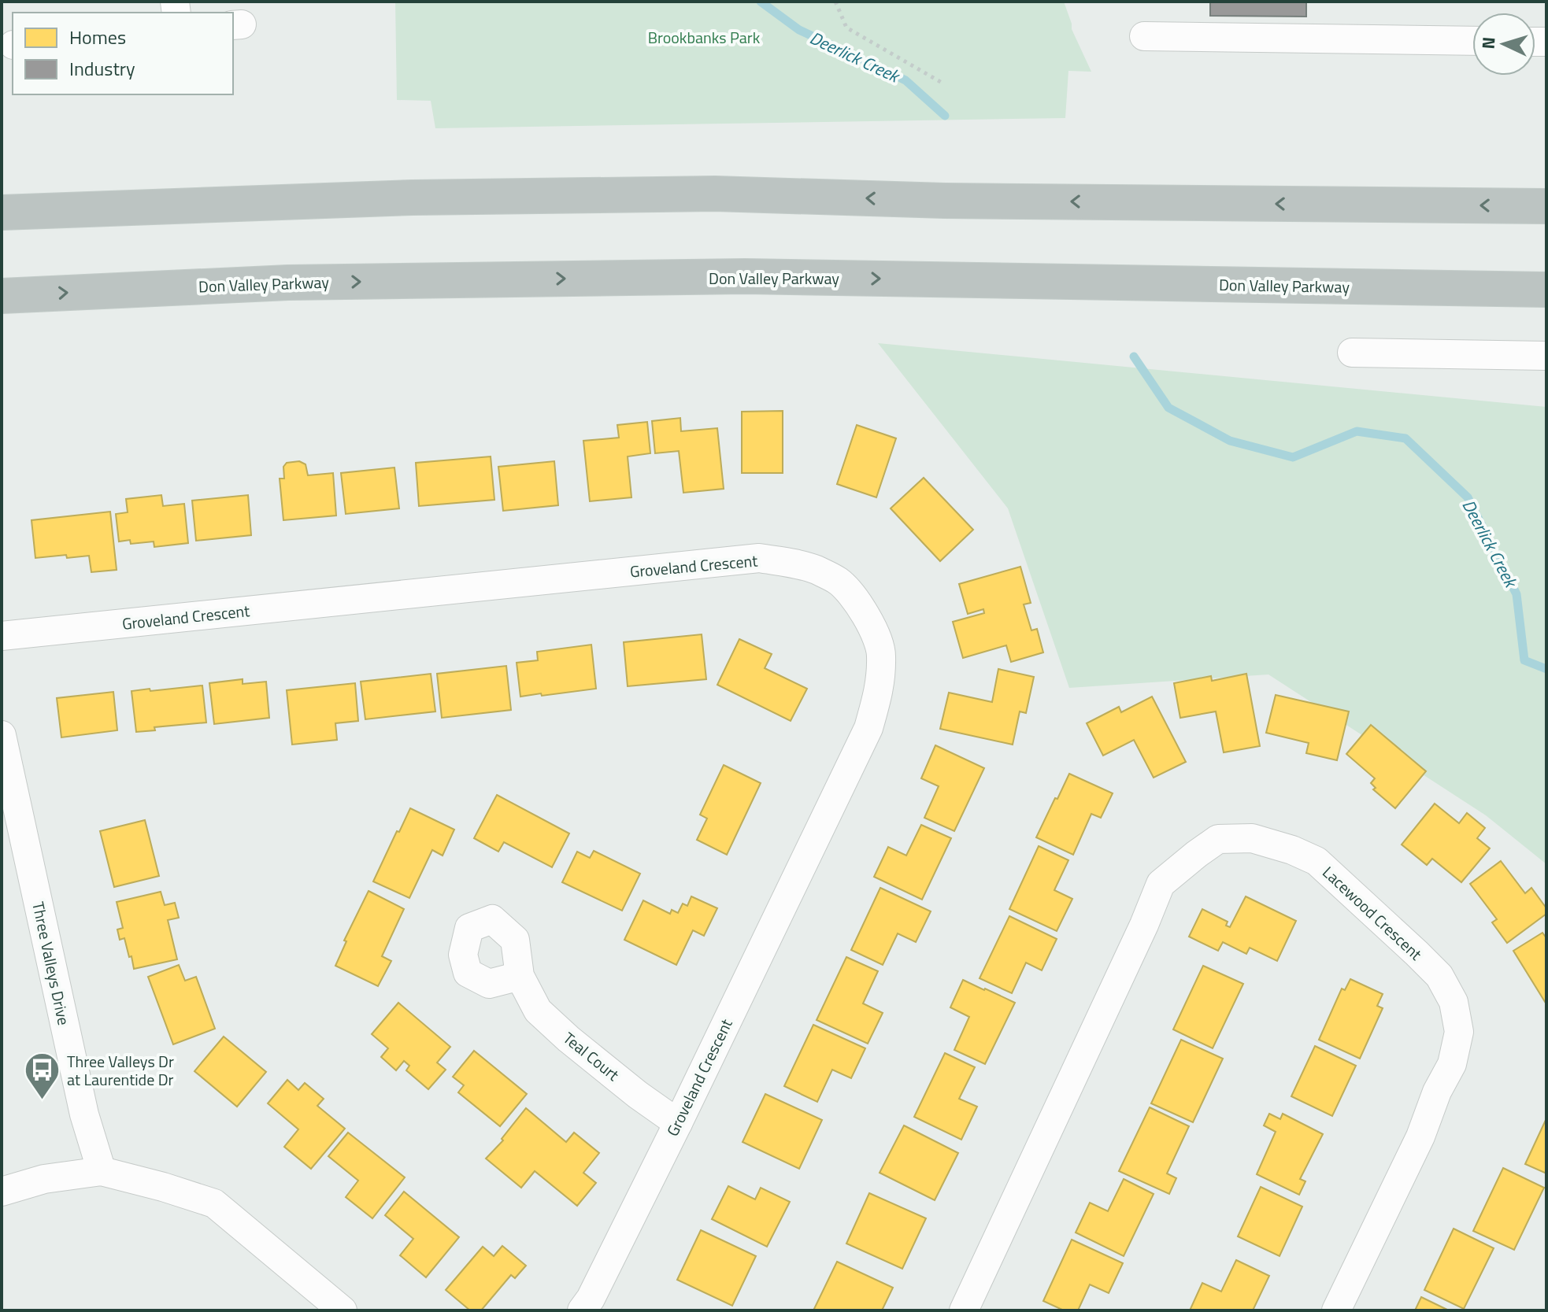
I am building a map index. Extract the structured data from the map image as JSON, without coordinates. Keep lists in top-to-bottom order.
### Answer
{
  "streets": {
    "highway": ["Don Valley Parkway"],
    "street": [
      "Groveland Crescent",
      "Lacewood Crescent",
      "Three Valleys Drive",
      "Teal Court"
    ]
  },
  "crossings": [
    ["Groveland Crescent", "Teal Court"]
  ],
  "water": ["Deerlick Creek"],
  "parks": ["Brookbanks Park"],
  "places": {
    "bus stop": ["Three Valleys Dr at Laurentide Dr"]
  },
  "legend": ["Homes", "Industry"],
  "north": "left"
}
